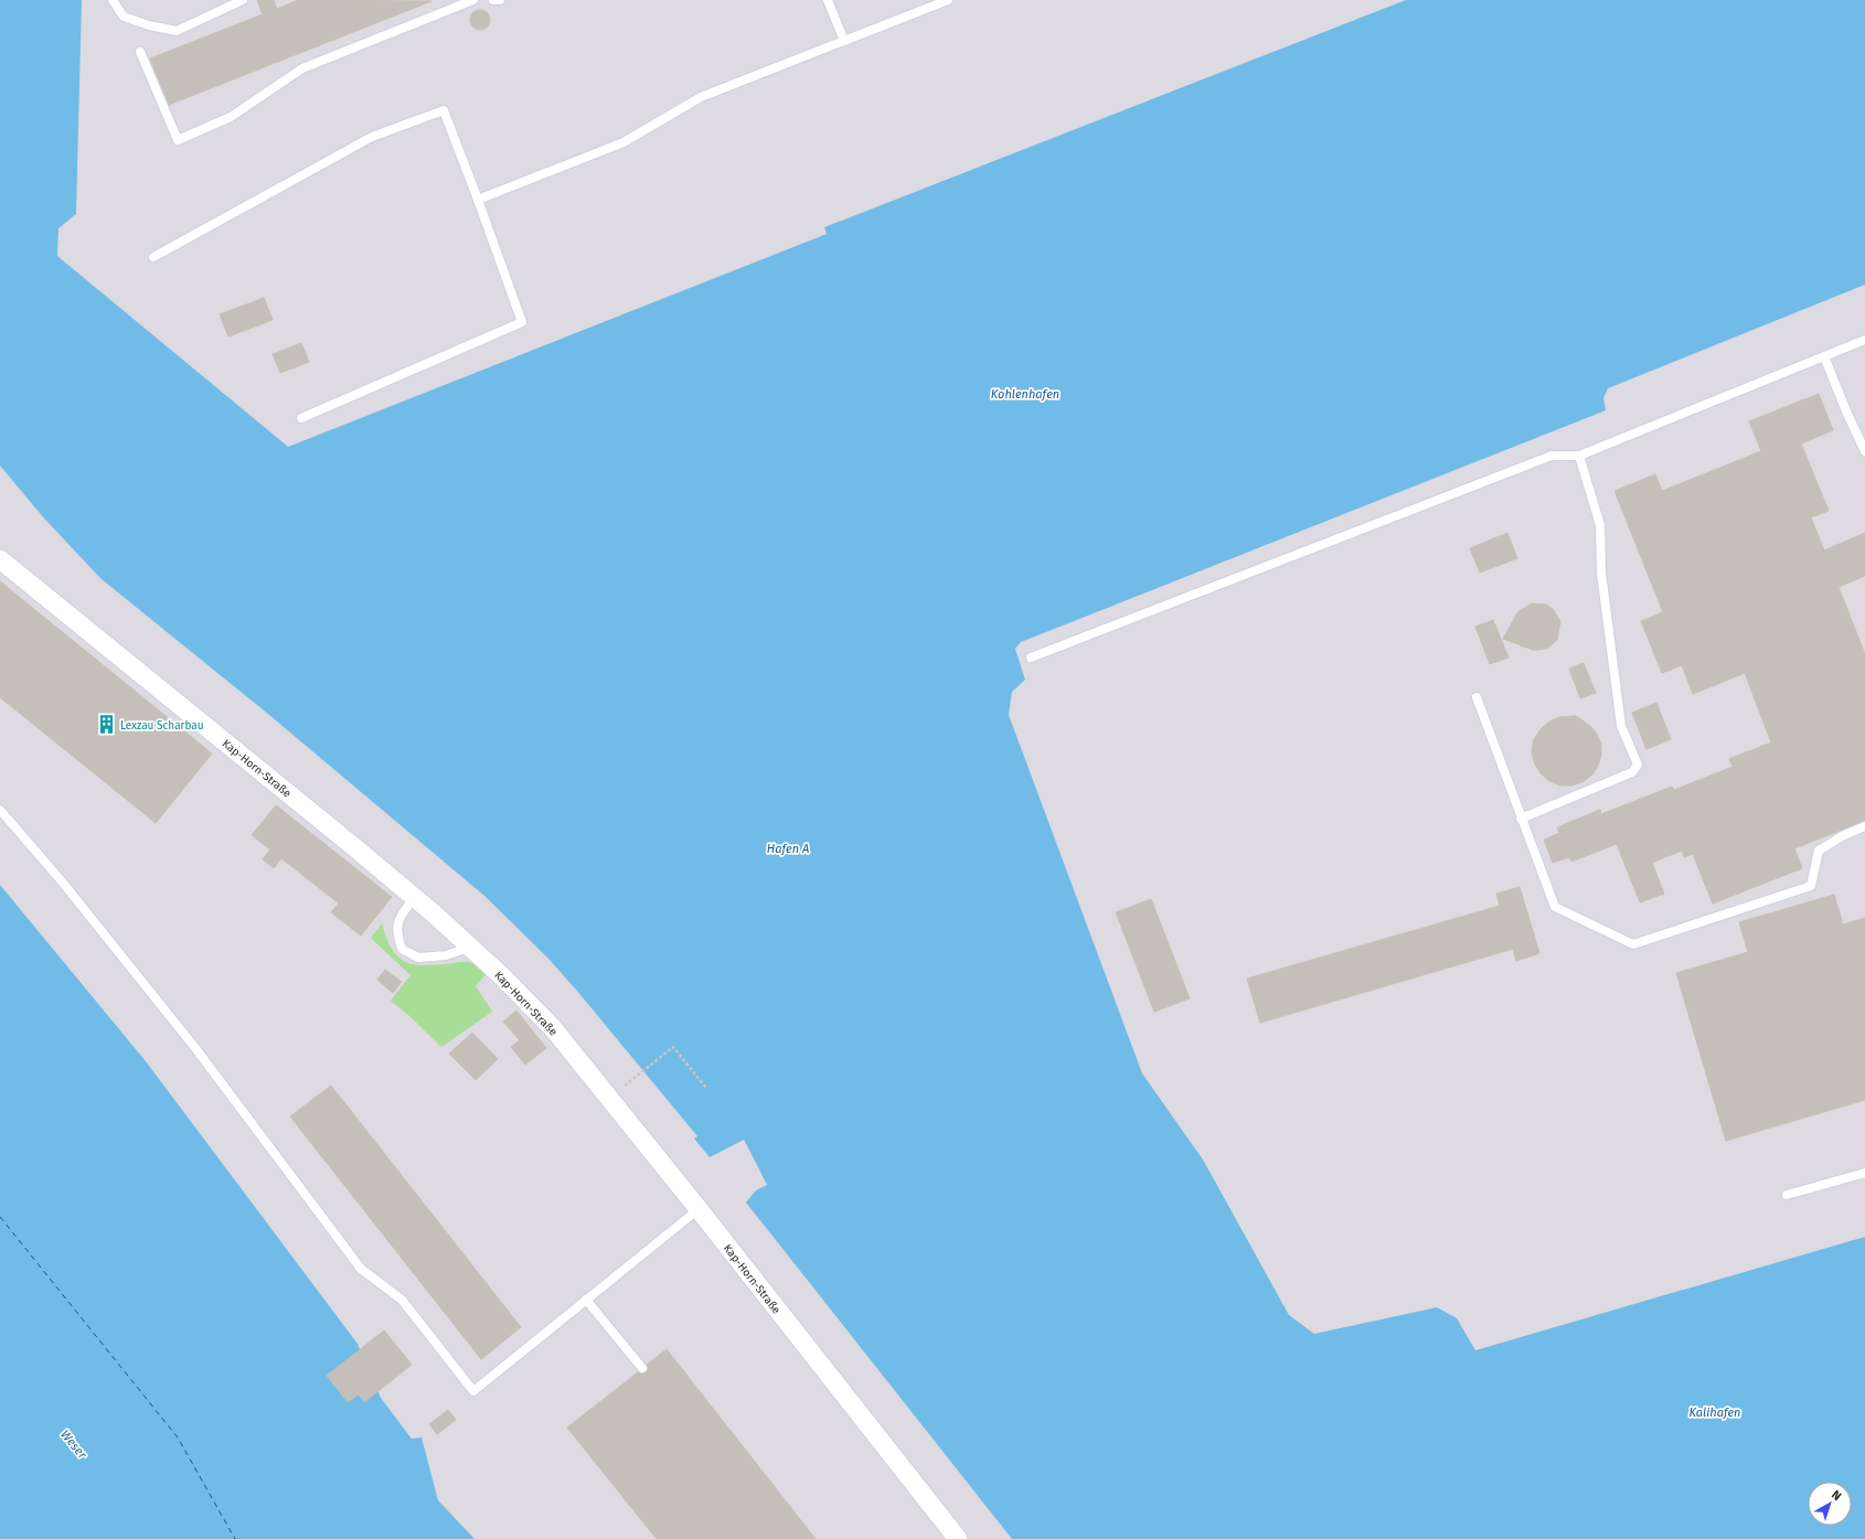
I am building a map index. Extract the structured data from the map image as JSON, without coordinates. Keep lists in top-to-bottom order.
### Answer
{
  "streets": {
    "street": ["Kap-Horn-Straße"]
  },
  "water": [
    "Kohlenhafen",
    "Hafen A",
    "Kalihafen",
    "Weser"
  ],
  "places": {
    "building": ["Lexzau Scharbau"]
  },
  "north": "top right"
}
